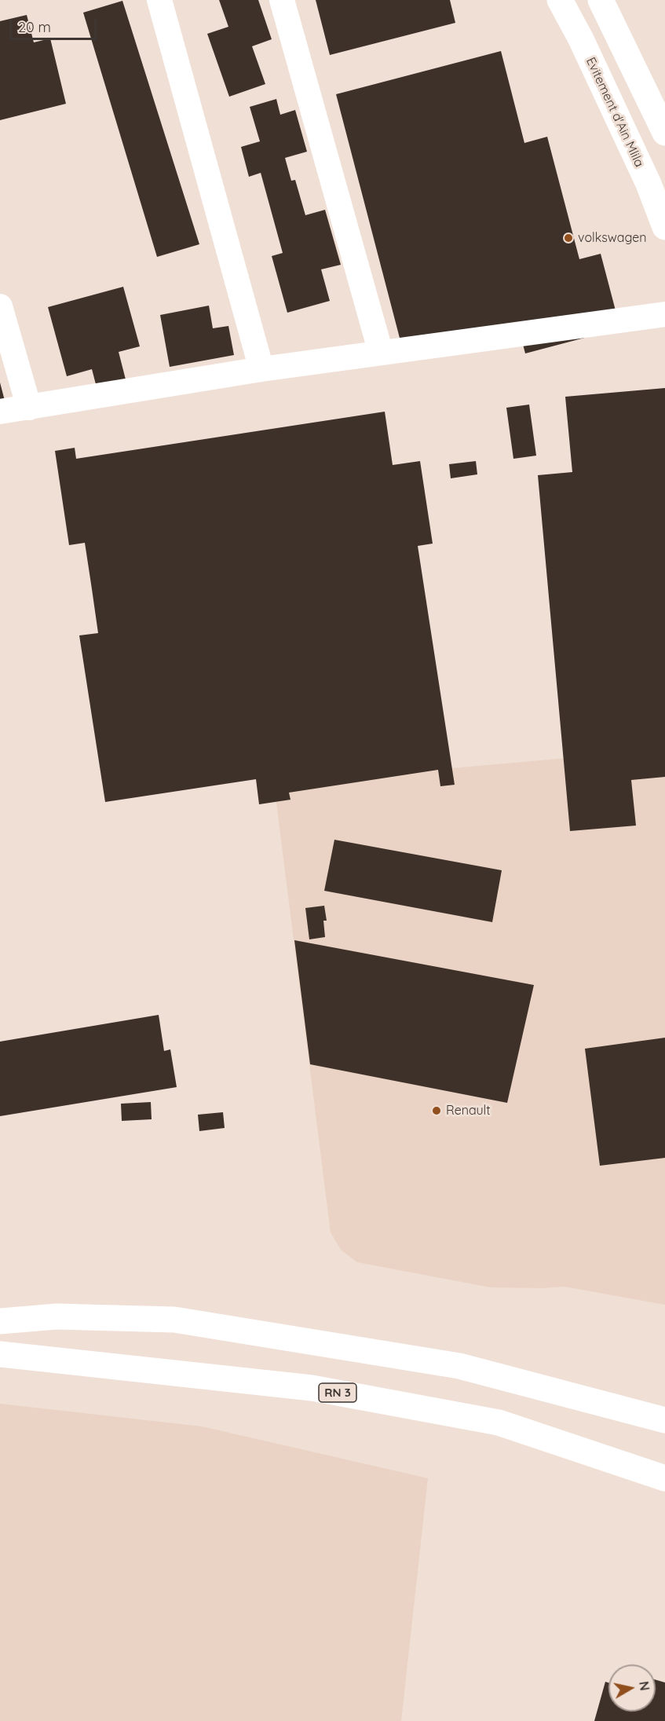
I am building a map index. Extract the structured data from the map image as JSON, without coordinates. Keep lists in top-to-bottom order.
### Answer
{
  "streets": {
    "highway": ["Evitement d'Ain Mlila", "RN 3"]
  },
  "places": ["volkswagen", "Renault"],
  "scale_bar": "20 m",
  "north": "right"
}
